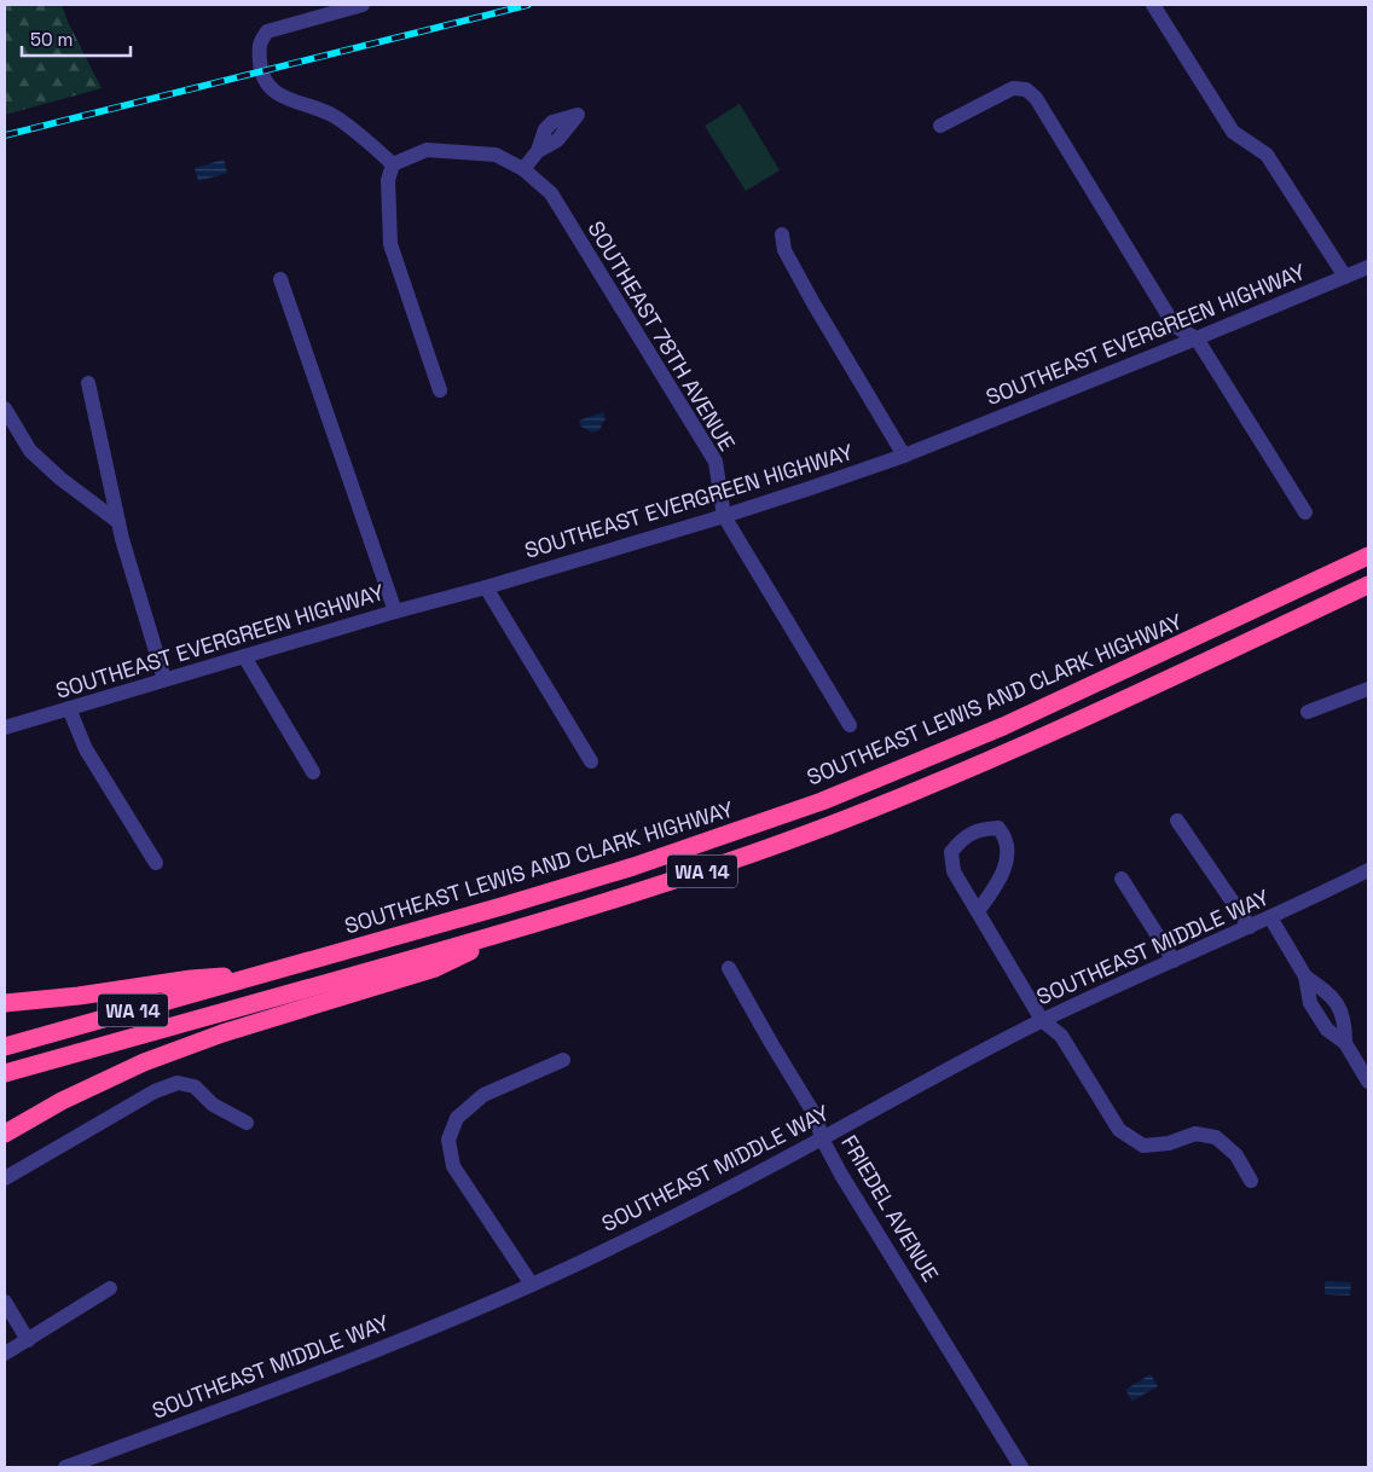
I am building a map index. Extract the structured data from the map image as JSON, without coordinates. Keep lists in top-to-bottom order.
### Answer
{
  "streets": {
    "highway": ["SOUTHEAST LEWIS AND CLARK HIGHWAY", "WA 14"],
    "street": [
      "SOUTHEAST EVERGREEN HIGHWAY",
      "SOUTHEAST 78TH AVENUE",
      "SOUTHEAST MIDDLE WAY",
      "FRIEDEL AVENUE"
    ]
  },
  "crossings": [
    ["SOUTHEAST EVERGREEN HIGHWAY", "SOUTHEAST 78TH AVENUE"],
    ["SOUTHEAST MIDDLE WAY", "FRIEDEL AVENUE"]
  ],
  "scale_bar": "50 m"
}
